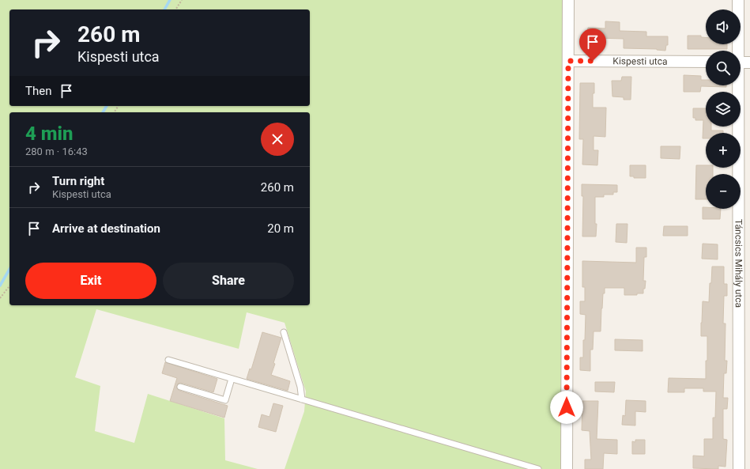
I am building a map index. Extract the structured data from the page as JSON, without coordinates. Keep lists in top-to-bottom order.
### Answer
{
  "streets": {
    "street": ["Kispesti utca", "Táncsics Mihály utca"]
  },
  "page": {
    "map_buttons": ["+", "−"],
    "turn": ["260 m", "Kispesti utca"],
    "then": "Then",
    "heading": ["4 min", "280 m · 16:43"],
    "list": [
      {
        "name": "Turn right",
        "note": "Kispesti utca",
        "value": "260 m"
      },
      {
        "name": "Arrive at destination",
        "value": "20 m"
      }
    ],
    "buttons": ["Exit", "Share"]
  }
}
